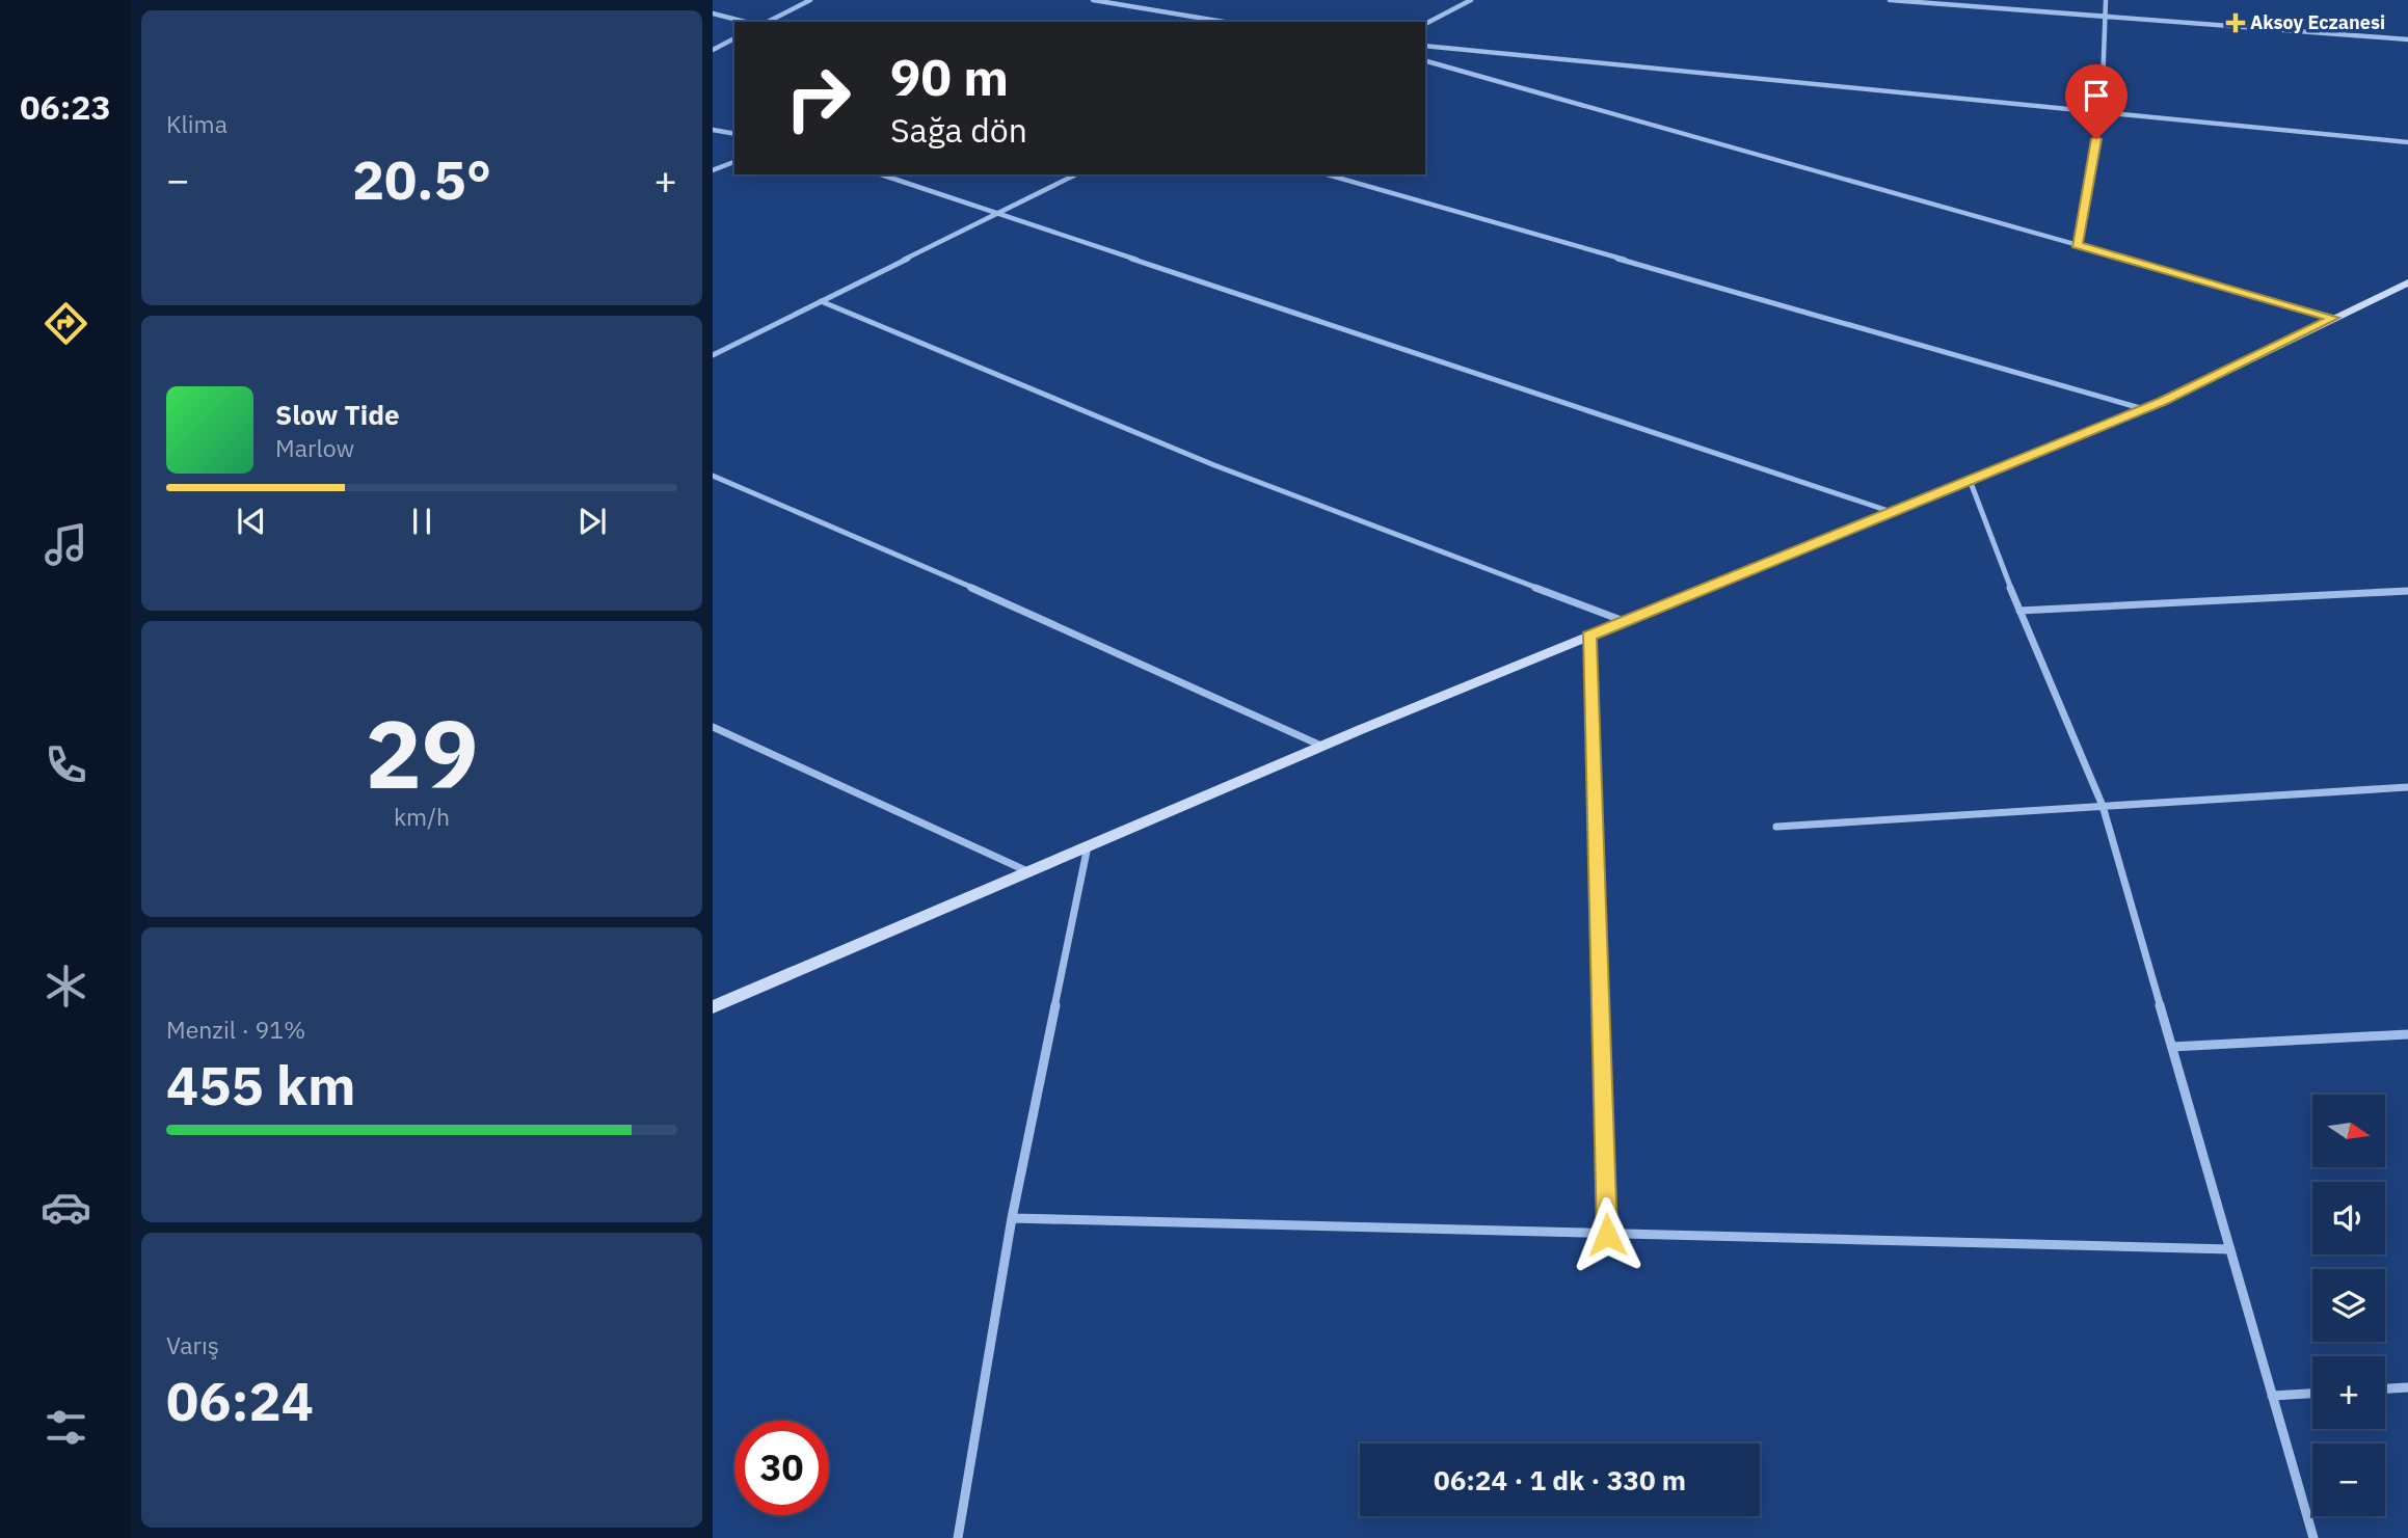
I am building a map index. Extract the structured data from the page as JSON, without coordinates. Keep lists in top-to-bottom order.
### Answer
{
  "places": {
    "health": ["Aksoy Eczanesi"]
  },
  "north": "right",
  "page": {
    "tabs": "06:23",
    "tile": [
      "Klima",
      ["29", "km/h"],
      ["Menzil · 91%", "455 km"],
      ["Varış", "06:24"]
    ],
    "turn": ["90 m", "Sağa dön"],
    "heat": ["−", "20.5°", "+"],
    "song": ["Slow Tide", "Marlow"],
    "map_buttons": ["+", "−"],
    "limit": "30",
    "trip": "06:24 · 1 dk · 330 m"
  }
}
